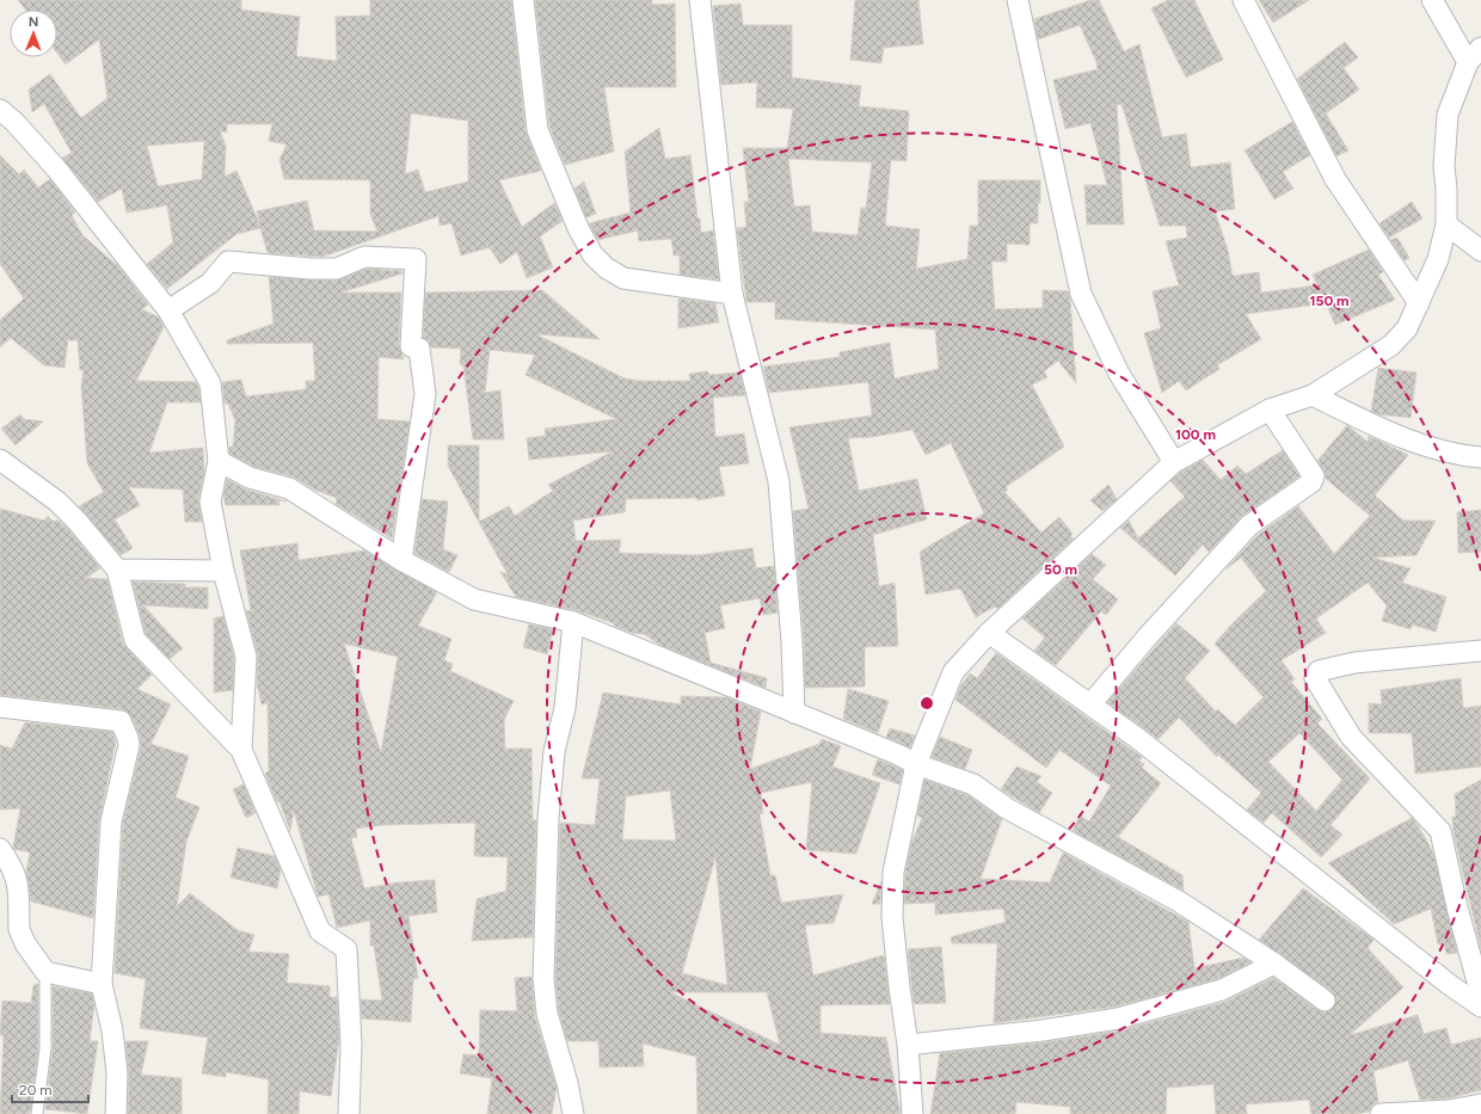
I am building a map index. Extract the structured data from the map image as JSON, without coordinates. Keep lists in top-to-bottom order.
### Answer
{
  "scale_bar": "20 m",
  "north": "top",
  "rings": ["150 m", "100 m", "50 m"]
}
